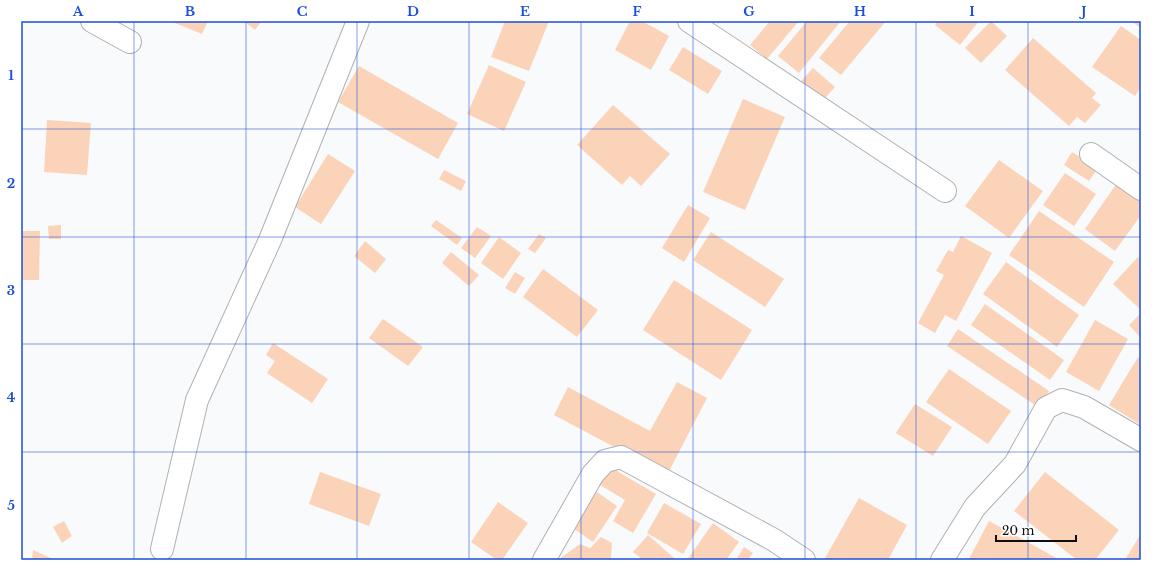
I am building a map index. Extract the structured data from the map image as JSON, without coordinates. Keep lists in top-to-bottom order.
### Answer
{
  "scale_bar": "20 m",
  "grid": {
    "columns": [
      "A",
      "B",
      "C",
      "D",
      "E",
      "F",
      "G",
      "H",
      "I",
      "J"
    ],
    "rows": [
      "1",
      "2",
      "3",
      "4",
      "5"
    ]
  }
}
